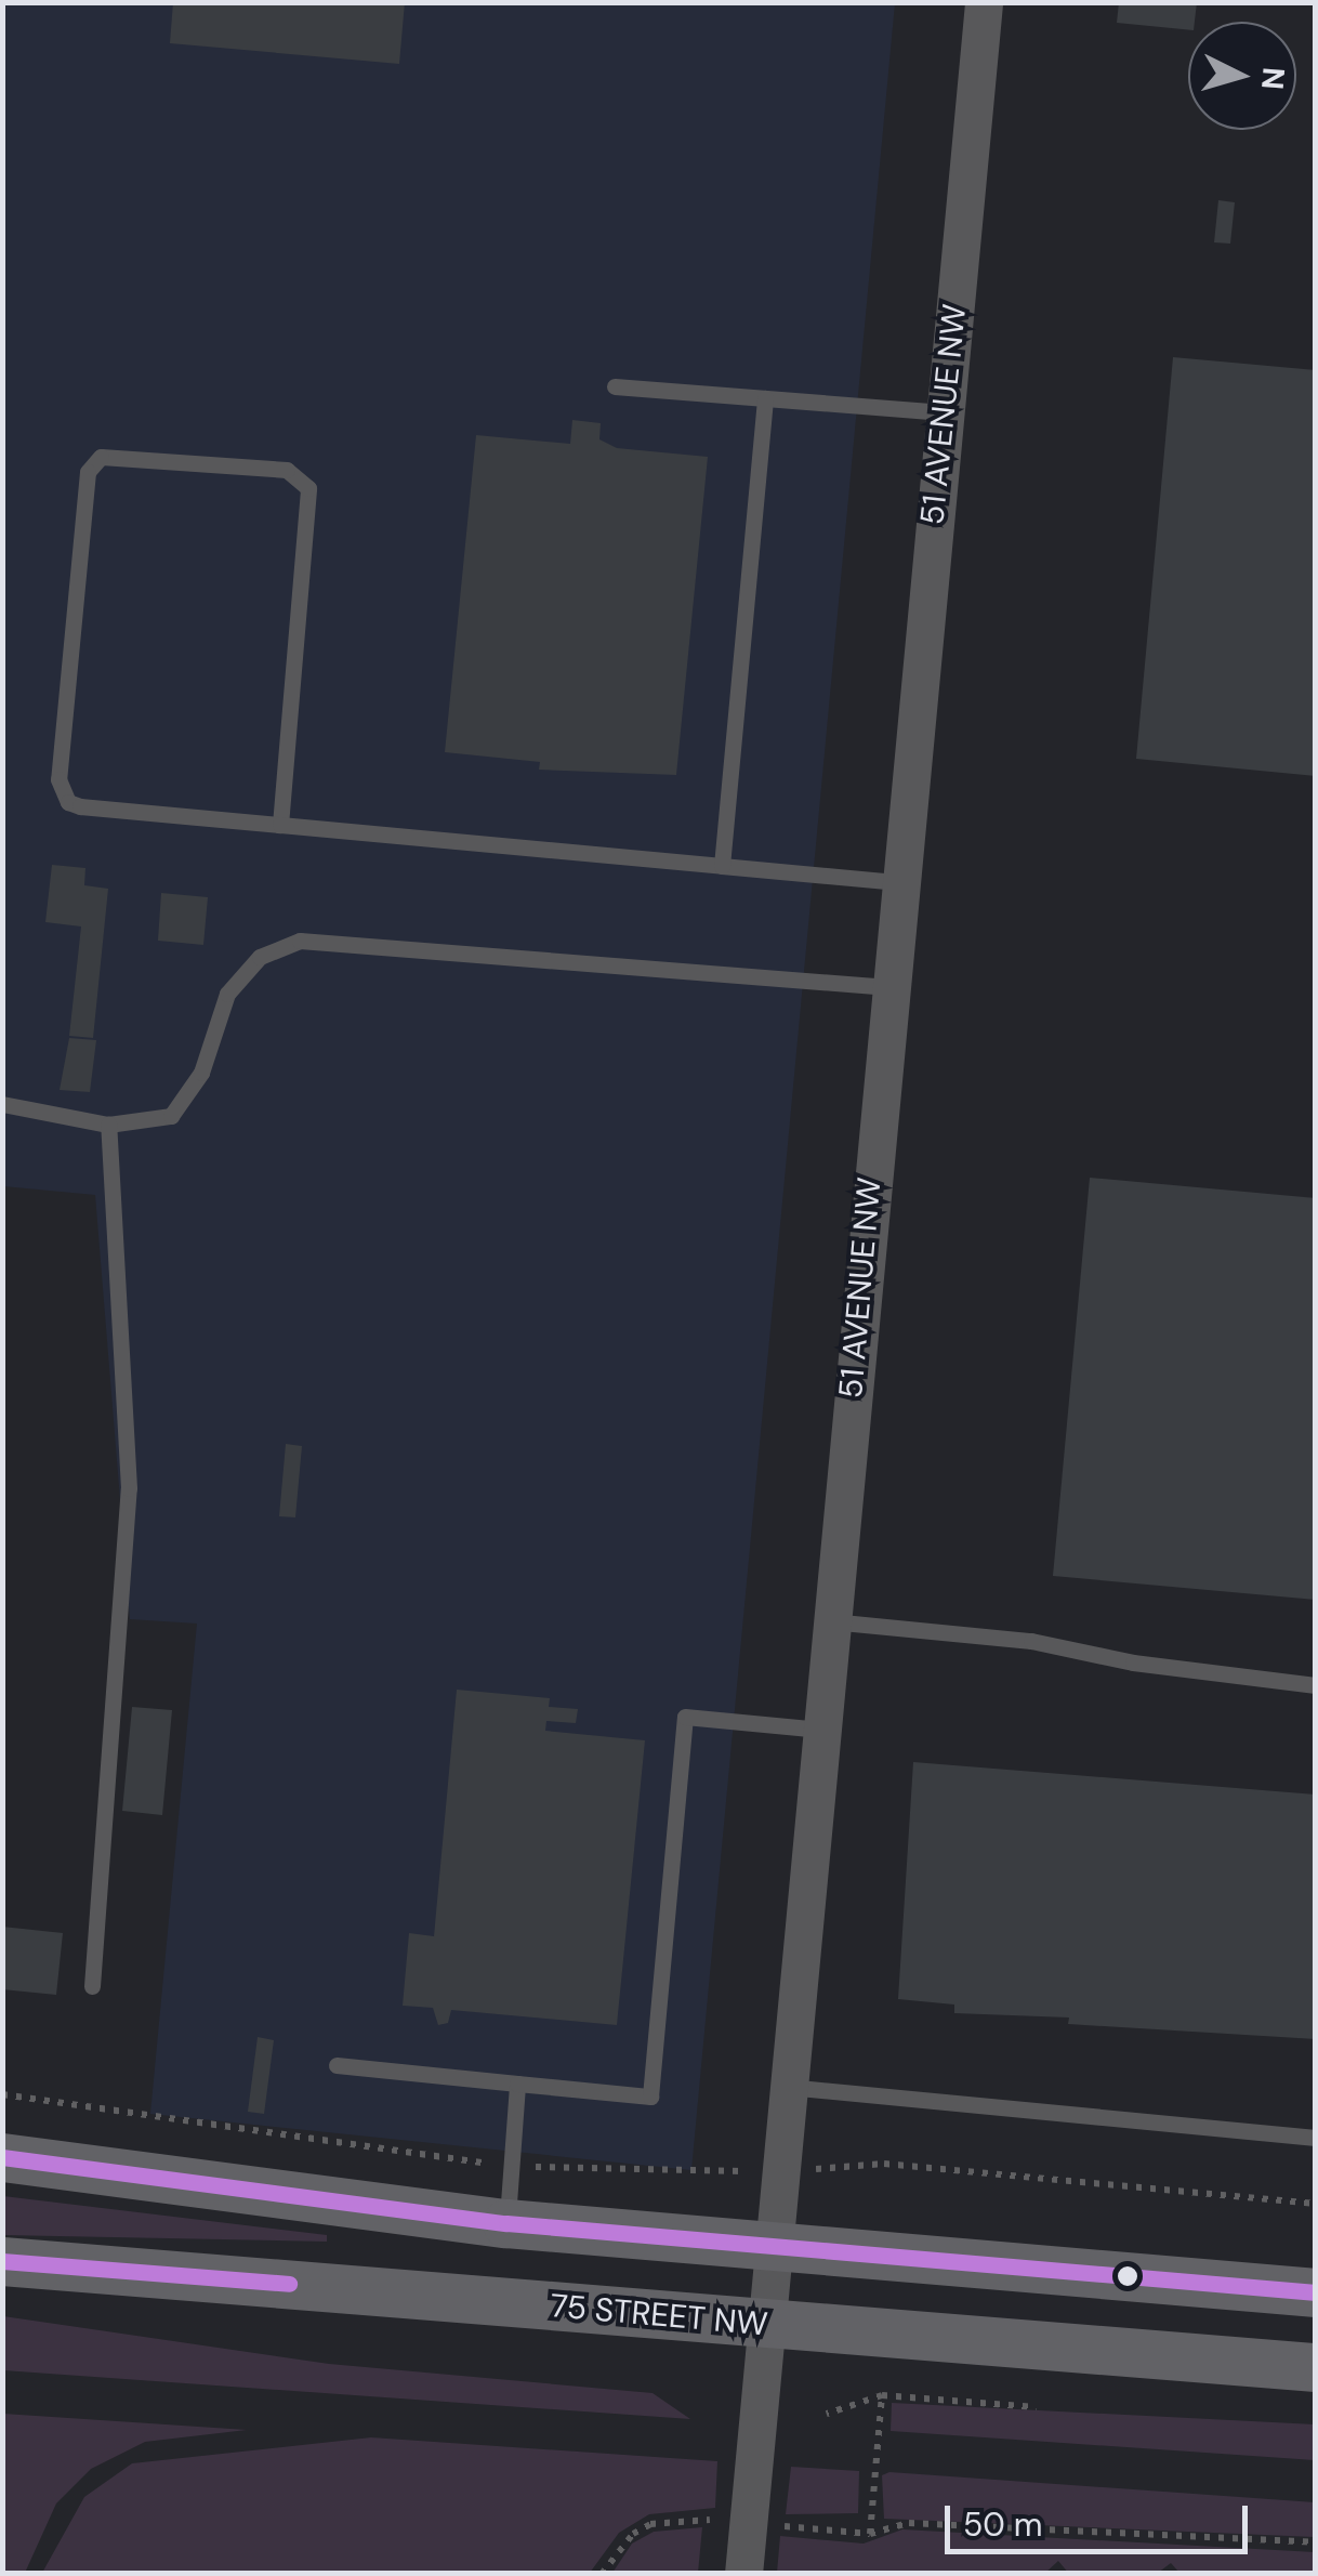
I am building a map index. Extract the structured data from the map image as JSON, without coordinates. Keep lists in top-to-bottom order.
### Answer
{
  "streets": {
    "main road": ["75 STREET NW"],
    "street": ["51 AVENUE NW"]
  },
  "crossings": [
    ["51 AVENUE NW", "75 STREET NW"]
  ],
  "scale_bar": "50 m",
  "north": "right"
}
